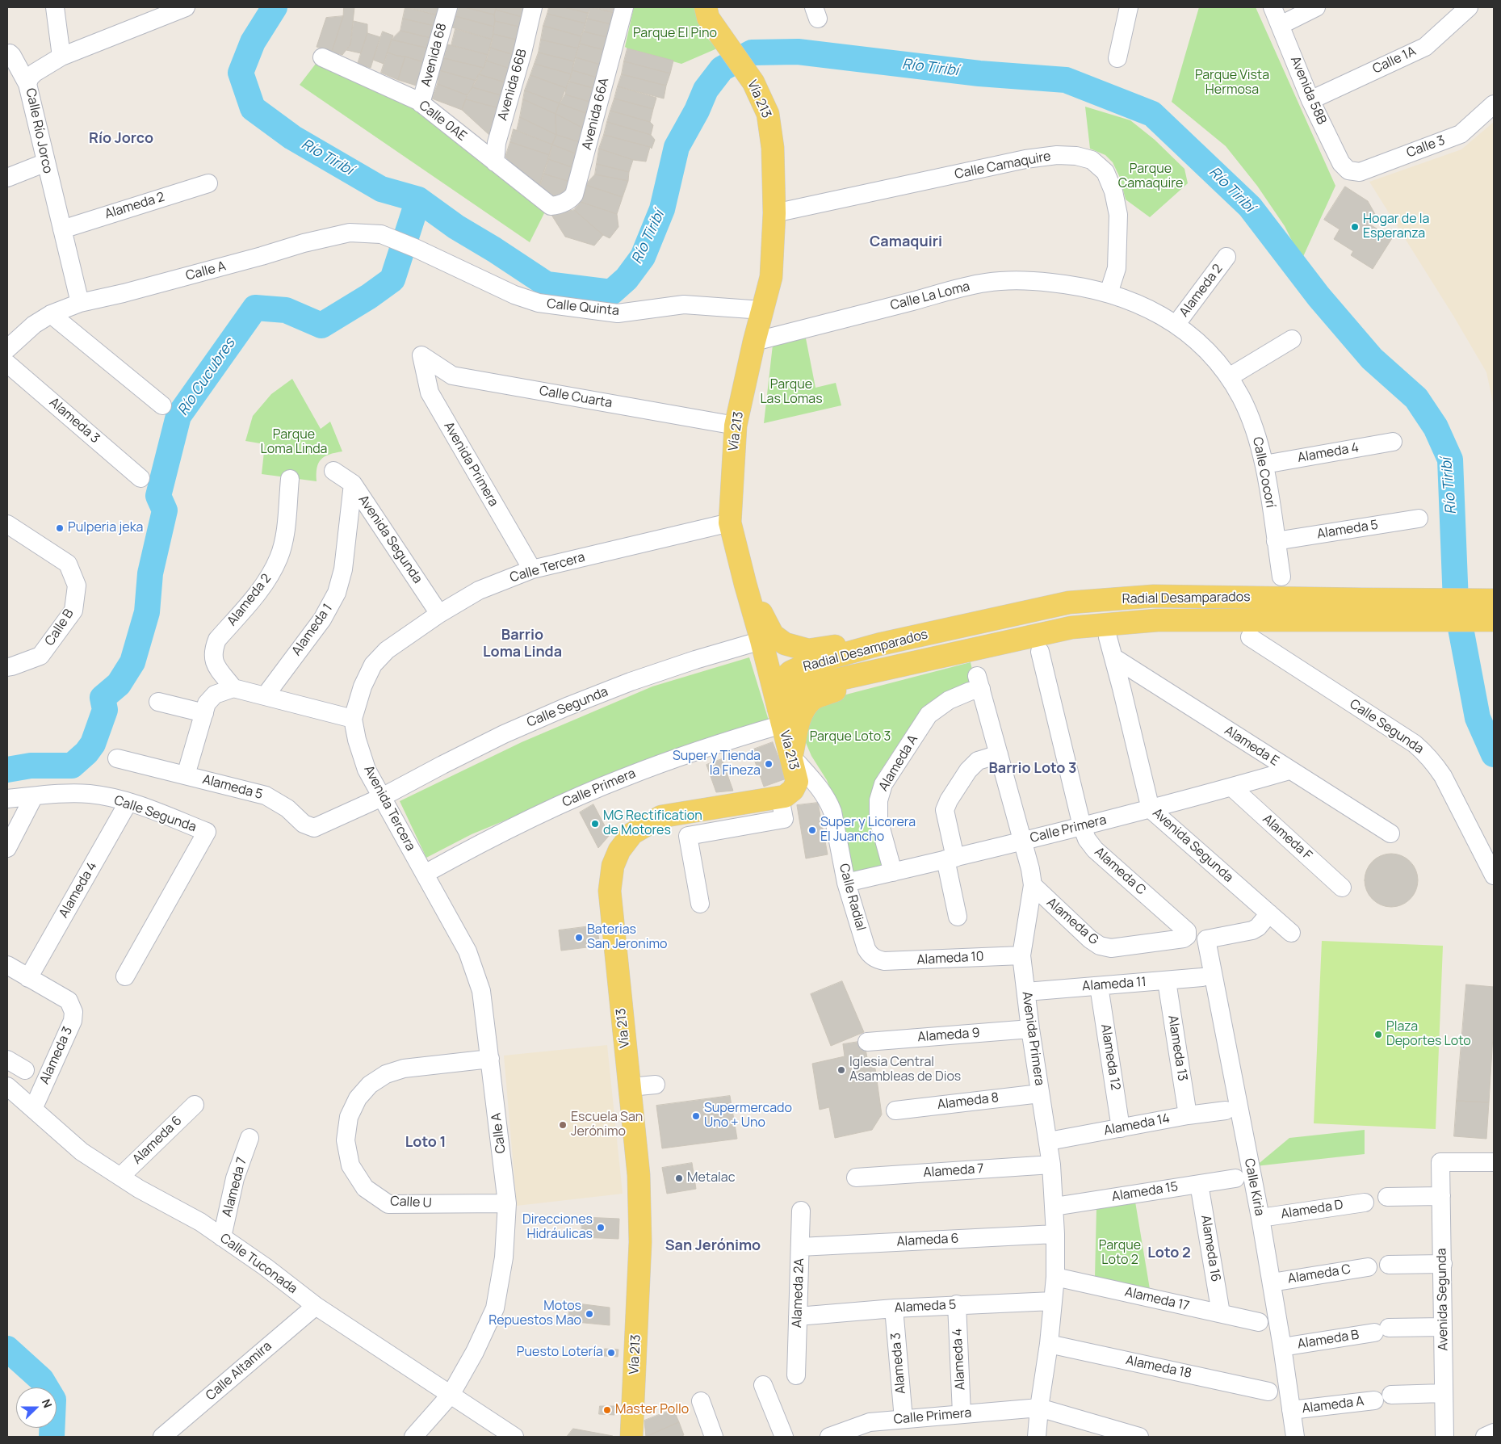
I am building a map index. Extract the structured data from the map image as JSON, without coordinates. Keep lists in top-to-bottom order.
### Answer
{
  "streets": {
    "main road": ["Vía 213", "Radial Desamparados"],
    "street": [
      "Avenida 68",
      "Calle 1A",
      "Avenida 66B",
      "Avenida 58B",
      "Avenida 66A",
      "Calle 0AE",
      "Calle Río Jorco",
      "Calle 3",
      "Calle Camaquire",
      "Alameda 2",
      "Calle A",
      "Calle La Loma",
      "Calle Quinta",
      "Calle Cuarta",
      "Alameda 3",
      "Alameda 4",
      "Avenida Primera",
      "Calle Cocorí",
      "Alameda 5",
      "Avenida Segunda",
      "Calle Tercera",
      "Calle B",
      "Alameda 1",
      "Calle Segunda",
      "Alameda E",
      "Alameda A",
      "Calle Primera",
      "Avenida Tercera",
      "Alameda F",
      "Alameda C",
      "Calle Radial",
      "Alameda G",
      "Alameda 10",
      "Alameda 11",
      "Alameda 9",
      "Alameda 13",
      "Alameda 12",
      "Alameda 8",
      "Alameda 14",
      "Alameda 6",
      "Alameda 7",
      "Calle Kiria",
      "Alameda 15",
      "Calle U",
      "Alameda D",
      "Alameda 16",
      "Calle Tuconada",
      "Alameda 2A",
      "Alameda 17",
      "Alameda B",
      "Alameda 18",
      "Calle Altamira"
    ]
  },
  "crossings": [
    ["Avenida 68", "Calle 0AE"],
    ["Calle 1A", "Avenida 58B"],
    ["Avenida 66B", "Calle 0AE"],
    ["Avenida 58B", "Calle 3"],
    ["Vía 213", "Calle Camaquire"],
    ["Vía 213", "Calle La Loma"],
    ["Vía 213", "Calle Quinta"],
    ["Vía 213", "Calle Cuarta"],
    ["Vía 213", "Calle Tercera"],
    ["Vía 213", "Radial Desamparados"],
    ["Vía 213", "Calle Segunda"],
    ["Vía 213", "Calle Primera"],
    ["Vía 213", "Calle Radial"],
    ["Avenida 66A", "Calle 0AE"],
    ["Calle Río Jorco", "Alameda 2"],
    ["Calle Río Jorco", "Calle A"],
    ["Calle Camaquire", "Calle La Loma"],
    ["Calle Camaquire", "Calle Cocorí"],
    ["Alameda 2", "Calle Cocorí"],
    ["Calle A", "Calle Quinta"],
    ["Calle A", "Calle Primera"],
    ["Calle A", "Avenida Tercera"],
    ["Calle A", "Calle U"],
    ["Calle A", "Calle Tuconada"],
    ["Calle La Loma", "Calle Cocorí"],
    ["Calle Cuarta", "Avenida Primera"],
    ["Alameda 3", "Alameda 4"],
    ["Alameda 3", "Alameda 5"],
    ["Alameda 3", "Calle Primera"],
    ["Alameda 3", "Calle Tuconada"],
    ["Alameda 4", "Calle Cocorí"],
    ["Alameda 4", "Alameda 5"],
    ["Alameda 4", "Calle Segunda"],
    ["Alameda 4", "Calle Primera"],
    ["Avenida Primera", "Alameda 5"],
    ["Avenida Primera", "Calle Tercera"],
    ["Avenida Primera", "Alameda A"],
    ["Avenida Primera", "Calle Primera"],
    ["Avenida Primera", "Alameda G"],
    ["Avenida Primera", "Alameda 10"],
    ["Avenida Primera", "Alameda 11"],
    ["Avenida Primera", "Alameda 9"],
    ["Avenida Primera", "Alameda 8"],
    ["Avenida Primera", "Alameda 14"],
    ["Avenida Primera", "Alameda 6"],
    ["Avenida Primera", "Alameda 7"],
    ["Avenida Primera", "Alameda 15"],
    ["Avenida Primera", "Alameda 17"],
    ["Avenida Primera", "Alameda 18"],
    ["Calle Cocorí", "Alameda 5"],
    ["Alameda 5", "Calle Segunda"],
    ["Alameda 5", "Avenida Tercera"],
    ["Alameda 5", "Alameda 2A"],
    ["Avenida Segunda", "Calle Tercera"],
    ["Avenida Segunda", "Alameda 1"],
    ["Avenida Segunda", "Alameda E"],
    ["Avenida Segunda", "Calle Primera"],
    ["Avenida Segunda", "Calle Kiria"],
    ["Avenida Segunda", "Alameda B"],
    ["Calle Tercera", "Avenida Tercera"],
    ["Radial Desamparados", "Calle Primera"],
    ["Calle Segunda", "Avenida Tercera"],
    ["Alameda E", "Calle Primera"],
    ["Alameda A", "Calle Primera"],
    ["Alameda A", "Calle Kiria"],
    ["Calle Primera", "Avenida Tercera"],
    ["Calle Primera", "Alameda F"],
    ["Calle Primera", "Alameda C"],
    ["Calle Primera", "Calle Radial"],
    ["Alameda C", "Alameda G"],
    ["Alameda C", "Calle Kiria"],
    ["Calle Radial", "Alameda 10"],
    ["Alameda 11", "Alameda 13"],
    ["Alameda 11", "Alameda 12"],
    ["Alameda 13", "Alameda 14"],
    ["Alameda 12", "Alameda 14"],
    ["Alameda 6", "Calle Tuconada"],
    ["Alameda 6", "Alameda 2A"],
    ["Alameda 7", "Calle Tuconada"],
    ["Calle Kiria", "Alameda D"],
    ["Calle Kiria", "Alameda B"],
    ["Alameda 15", "Alameda 16"],
    ["Alameda 16", "Alameda 17"],
    ["Calle Tuconada", "Calle Altamira"]
  ],
  "districts": [
    "Río Jorco",
    "Camaquiri",
    "Barrio Loma Linda",
    "Barrio Loto 3",
    "Loto 1",
    "San Jerónimo",
    "Loto 2"
  ],
  "water": ["Río Tiribí", "Río Cucubres"],
  "parks": [
    "Parque El Pino",
    "Parque Vista Hermosa",
    "Parque Camaquire",
    "Parque Las Lomas",
    "Parque Loma Linda",
    "Parque Loto 3",
    "Parque Loto 2"
  ],
  "places": [
    "Hogar de la Esperanza",
    "Pulperia jeka",
    "Super y Tienda la Fineza",
    "MG Rectification de Motores",
    "Super y Licorera El Juancho",
    "Baterias San Jeronimo",
    "Plaza Deportes Loto",
    "Iglesia Central Asambleas de Dios",
    "Supermercado Uno + Uno",
    "Escuela San Jerónimo",
    "Metalac",
    "Direcciones Hidráulicas",
    "Motos Repuestos Mao",
    "Puesto Lotería",
    "Master Pollo"
  ],
  "north": "right"
}
